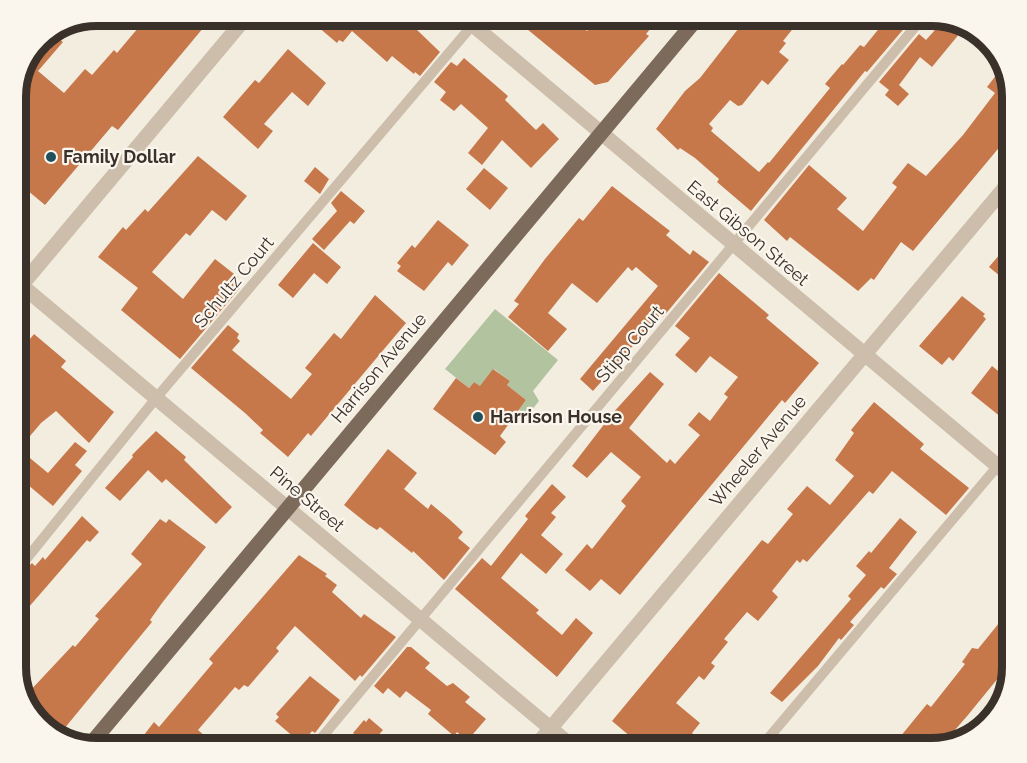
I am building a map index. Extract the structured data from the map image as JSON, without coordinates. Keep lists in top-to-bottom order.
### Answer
{
  "streets": {
    "main road": ["Harrison Avenue"],
    "street": ["East Gibson Street", "Wheeler Avenue", "Pine Street"],
    "lane": ["Schultz Court", "Stipp Court"]
  },
  "crossings": [
    ["East Gibson Street", "Stipp Court"],
    ["East Gibson Street", "Harrison Avenue"],
    ["East Gibson Street", "Wheeler Avenue"],
    ["Schultz Court", "Pine Street"],
    ["Stipp Court", "Pine Street"],
    ["Harrison Avenue", "Pine Street"],
    ["Wheeler Avenue", "Pine Street"]
  ],
  "places": ["Family Dollar", "Harrison House"]
}
